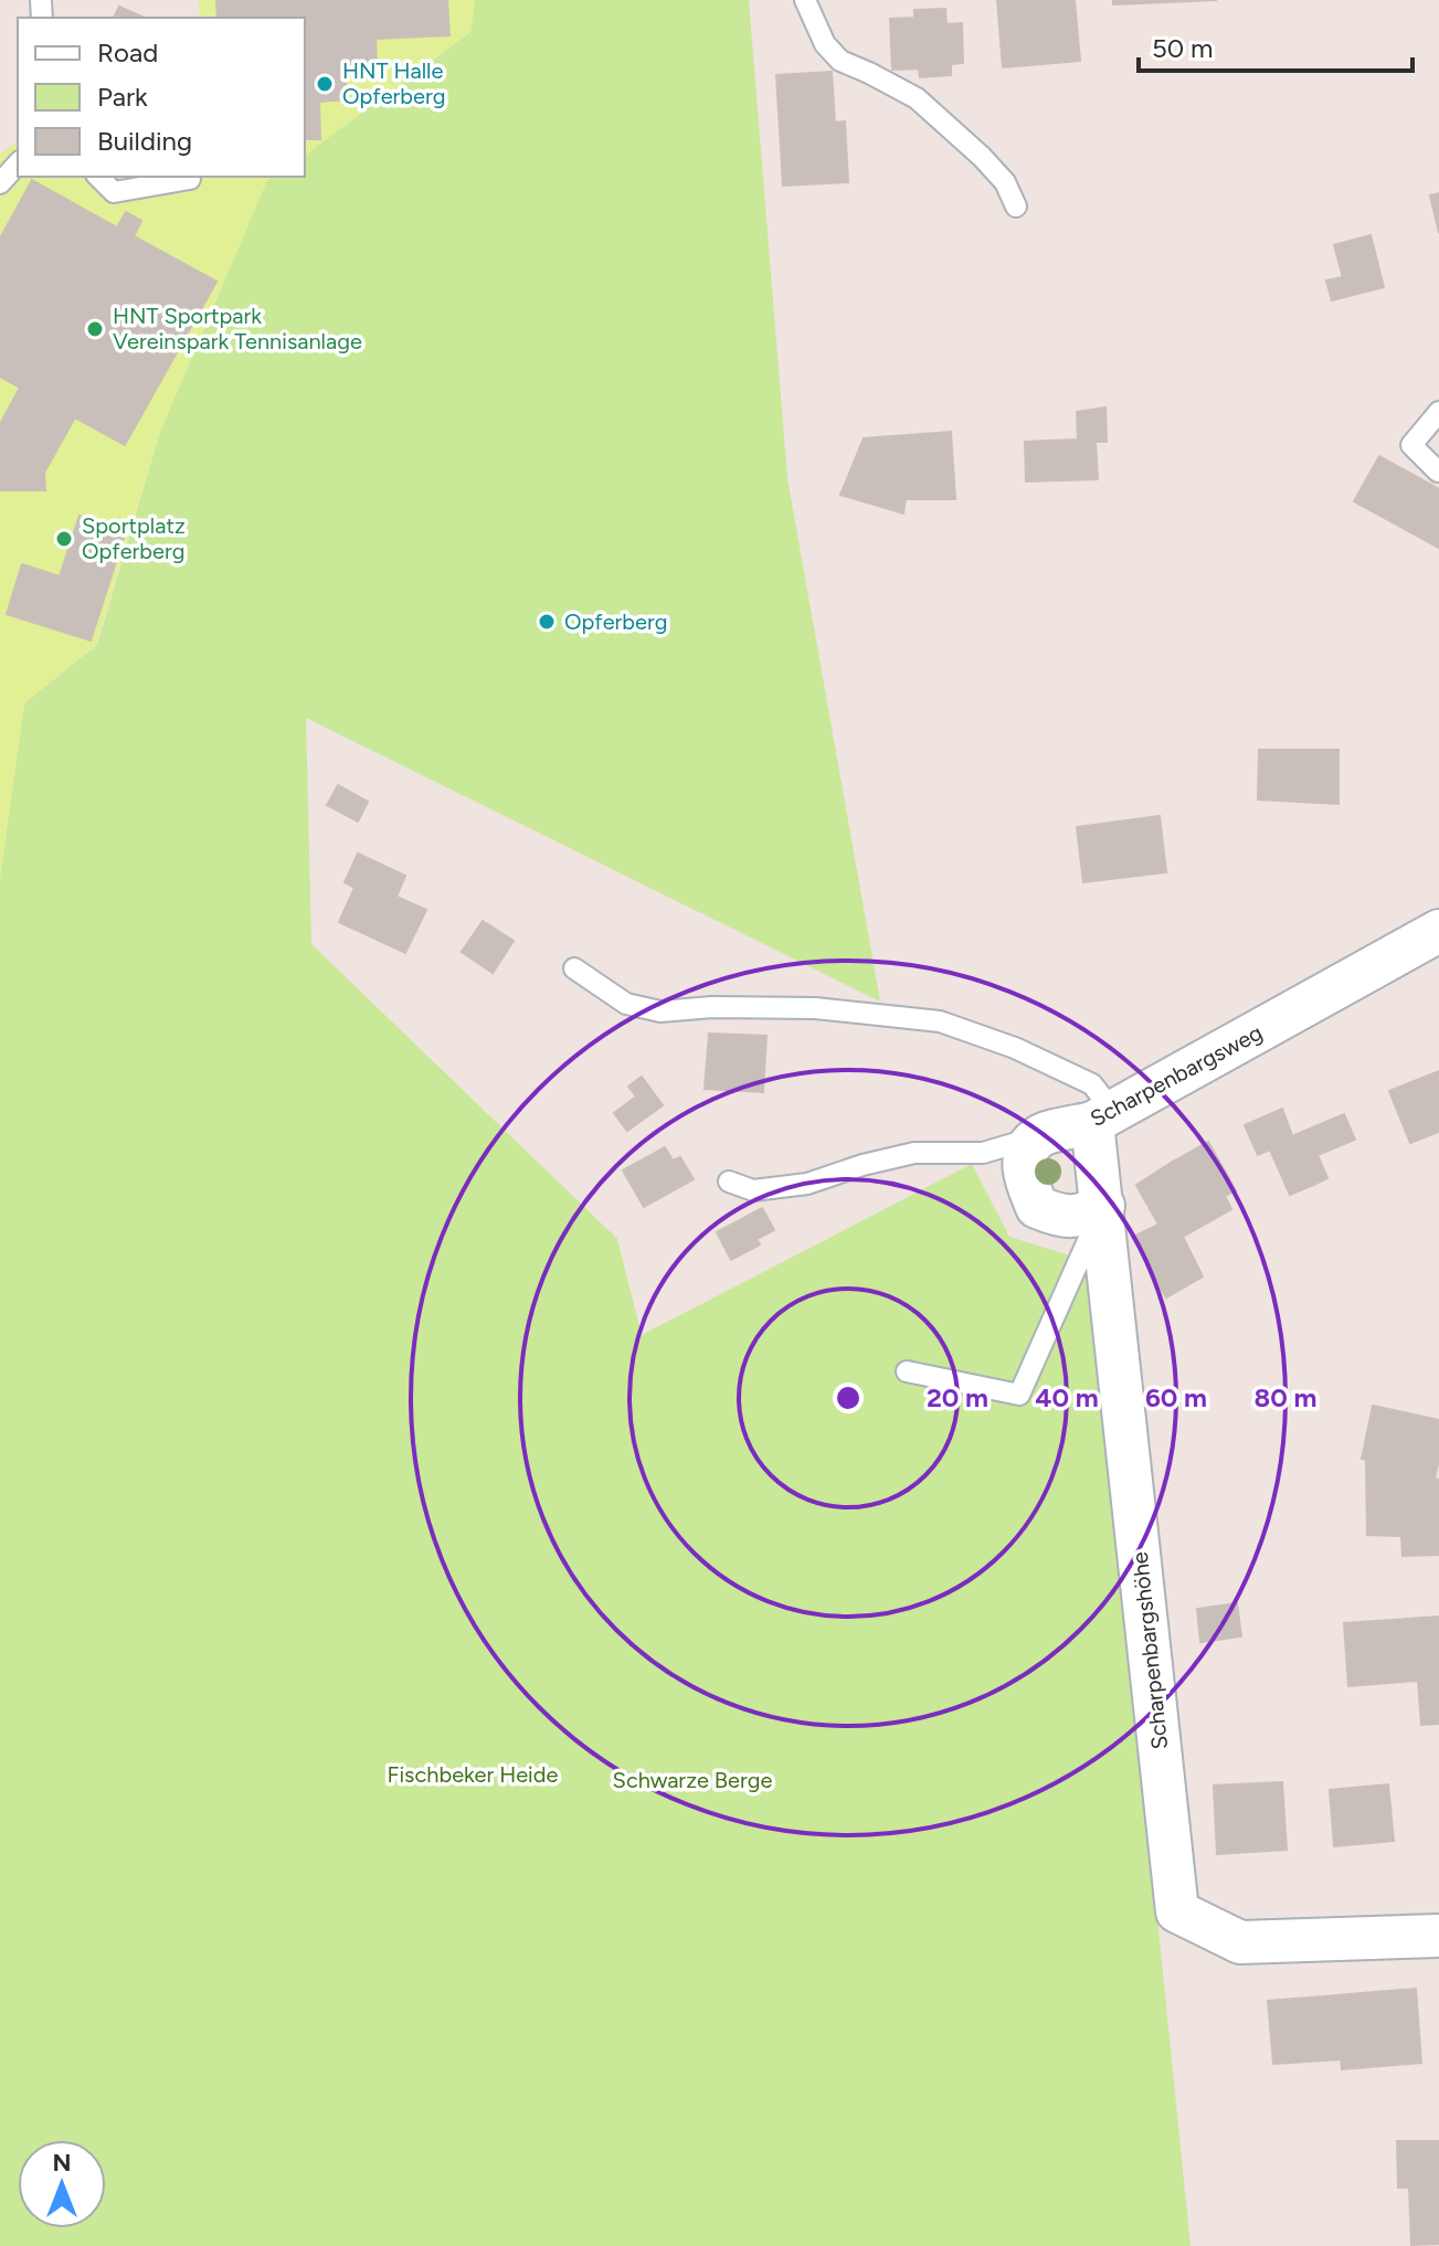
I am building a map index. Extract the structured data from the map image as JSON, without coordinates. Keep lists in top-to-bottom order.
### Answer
{
  "streets": {
    "street": ["Scharpenbargsweg", "Scharpenbargshöhe"]
  },
  "crossings": [
    ["Scharpenbargsweg", "Scharpenbargshöhe"]
  ],
  "parks": ["Fischbeker Heide", "Schwarze Berge"],
  "places": [
    "HNT Halle Opferberg",
    "HNT Sportpark Vereinspark Tennisanlage",
    "Sportplatz Opferberg",
    "Opferberg"
  ],
  "legend": ["Road", "Park", "Building"],
  "scale_bar": "50 m",
  "north": "top",
  "rings": [
    "20 m",
    "40 m",
    "60 m",
    "80 m"
  ]
}
